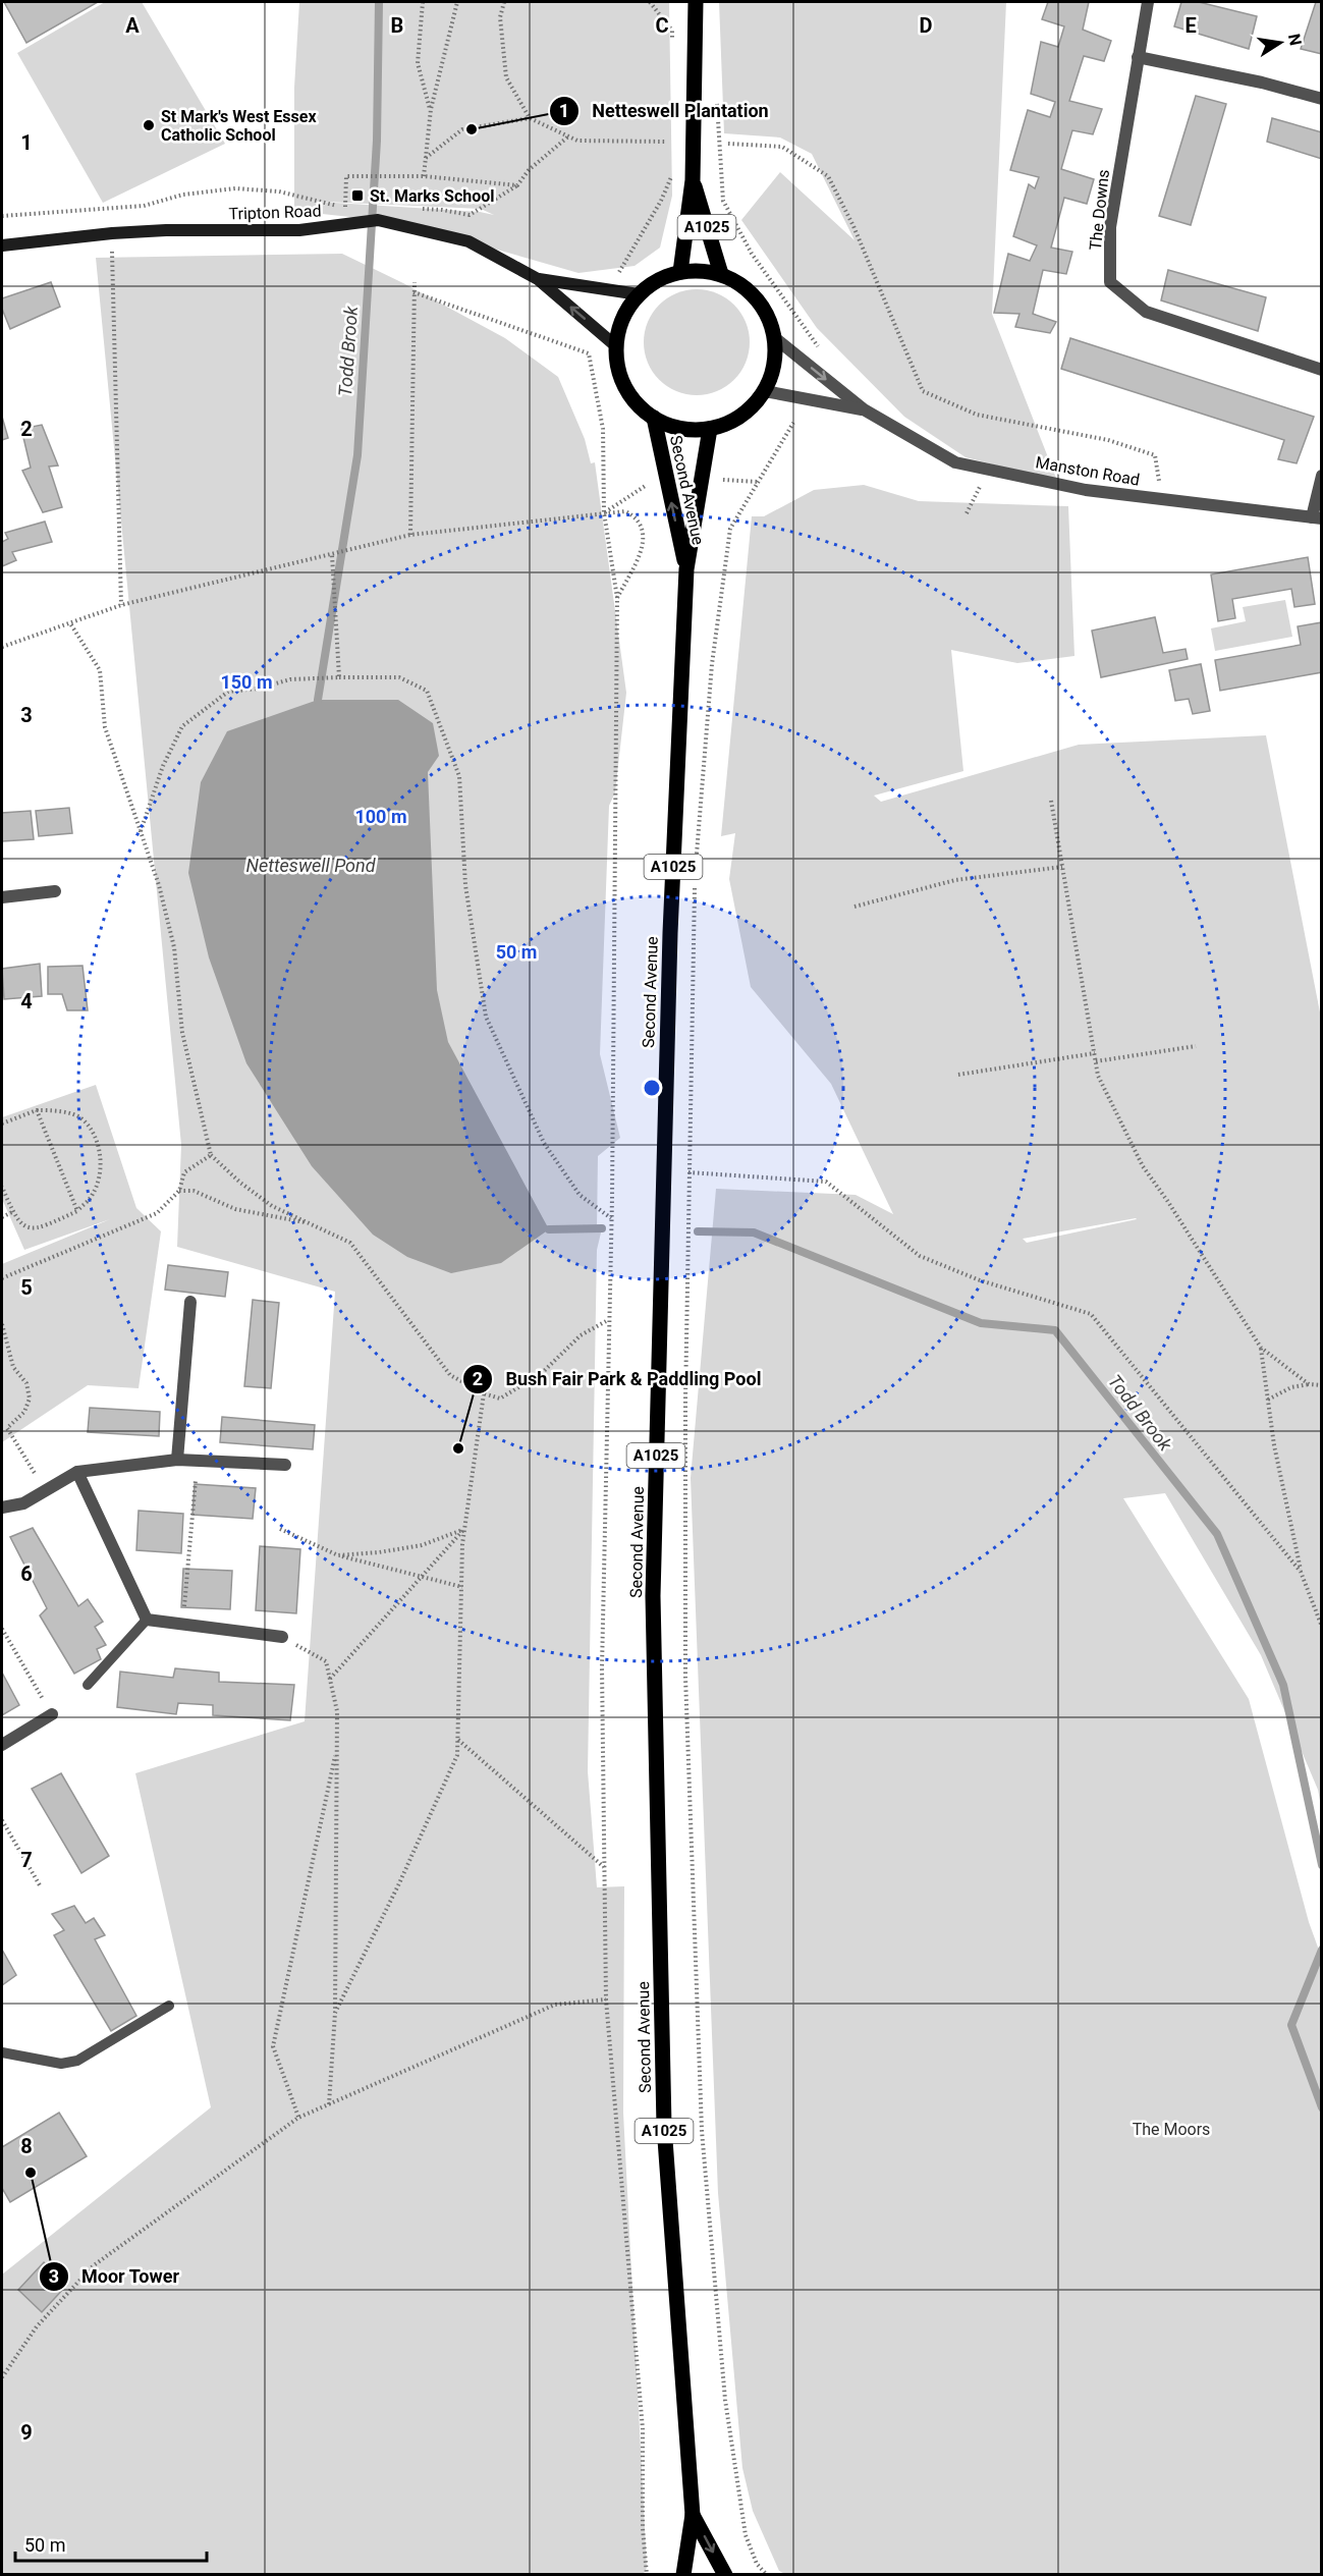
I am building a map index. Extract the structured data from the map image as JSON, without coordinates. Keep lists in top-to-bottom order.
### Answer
{
  "streets": {
    "main road": ["A1025", "Second Avenue"],
    "street": ["The Downs", "Tripton Road", "Manston Road"]
  },
  "crossings": [
    ["Tripton Road", "A1025"],
    ["Tripton Road", "Manston Road"],
    ["Tripton Road", "Second Avenue"],
    ["A1025", "Manston Road"],
    ["A1025", "Second Avenue"],
    ["Manston Road", "Second Avenue"]
  ],
  "water": ["Todd Brook", "Netteswell Pond"],
  "parks": ["The Moors"],
  "places": {
    "other": [
      "St Mark's West Essex Catholic School",
      "Netteswell Plantation",
      "Bush Fair Park & Paddling Pool",
      "Moor Tower"
    ],
    "transit": ["St. Marks School"]
  },
  "scale_bar": "50 m",
  "north": "right",
  "grid": {
    "columns": [
      "A",
      "B",
      "C",
      "D",
      "E"
    ],
    "rows": [
      "1",
      "2",
      "3",
      "4",
      "5",
      "6",
      "7",
      "8",
      "9"
    ]
  },
  "rings": ["150 m", "100 m", "50 m"]
}
